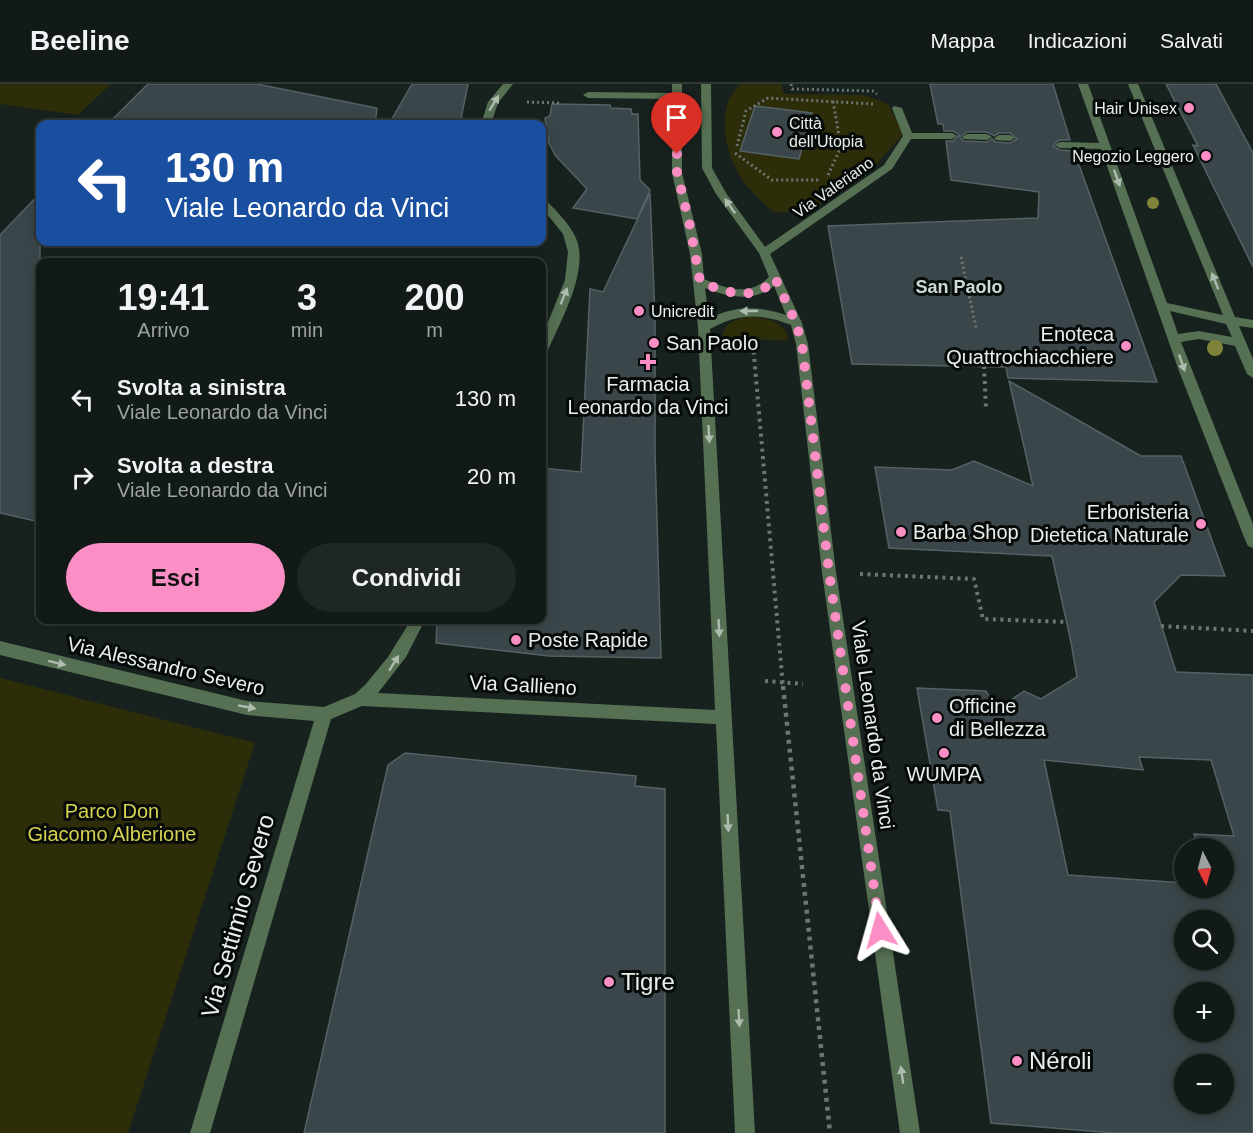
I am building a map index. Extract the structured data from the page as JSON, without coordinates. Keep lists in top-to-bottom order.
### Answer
{
  "streets": {
    "street": [
      "Via Valeriano",
      "Via Alessandro Severo",
      "Via Gallieno",
      "Viale Leonardo da Vinci",
      "Via Settimio Severo"
    ]
  },
  "crossings": [
    ["Via Valeriano", "Viale Leonardo da Vinci"],
    ["Via Alessandro Severo", "Via Gallieno"],
    ["Via Alessandro Severo", "Via Settimio Severo"],
    ["Via Gallieno", "Via Settimio Severo"]
  ],
  "one_way": ["Via Alessandro Severo"],
  "districts": ["San Paolo"],
  "parks": ["Parco Don Giacomo Alberione"],
  "places": {
    "other": [
      "Hair Unisex",
      "Città dell'Utopia",
      "Negozio Leggero",
      "Unicredit",
      "San Paolo",
      "Enoteca Quattrochiacchiere",
      "Erboristeria Dietetica Naturale",
      "Barba Shop",
      "Poste Rapide",
      "Officine di Bellezza",
      "WUMPA",
      "Tigre",
      "Néroli"
    ],
    "health": ["Farmacia Leonardo da Vinci"]
  },
  "north": "bottom",
  "page": {
    "header": "Beeline",
    "nav": ["Mappa", "Indicazioni", "Salvati"],
    "turn": ["130 m", "Viale Leonardo da Vinci"],
    "eta": [
      "19:41",
      "Arrivo",
      "3",
      "min",
      "200",
      "m"
    ],
    "list": [
      {
        "name": "Svolta a sinistra",
        "note": "Viale Leonardo da Vinci",
        "value": "130 m"
      },
      {
        "name": "Svolta a destra",
        "note": "Viale Leonardo da Vinci",
        "value": "20 m"
      }
    ],
    "buttons": ["Esci", "Condividi"],
    "map_buttons": ["+", "−"]
  }
}
